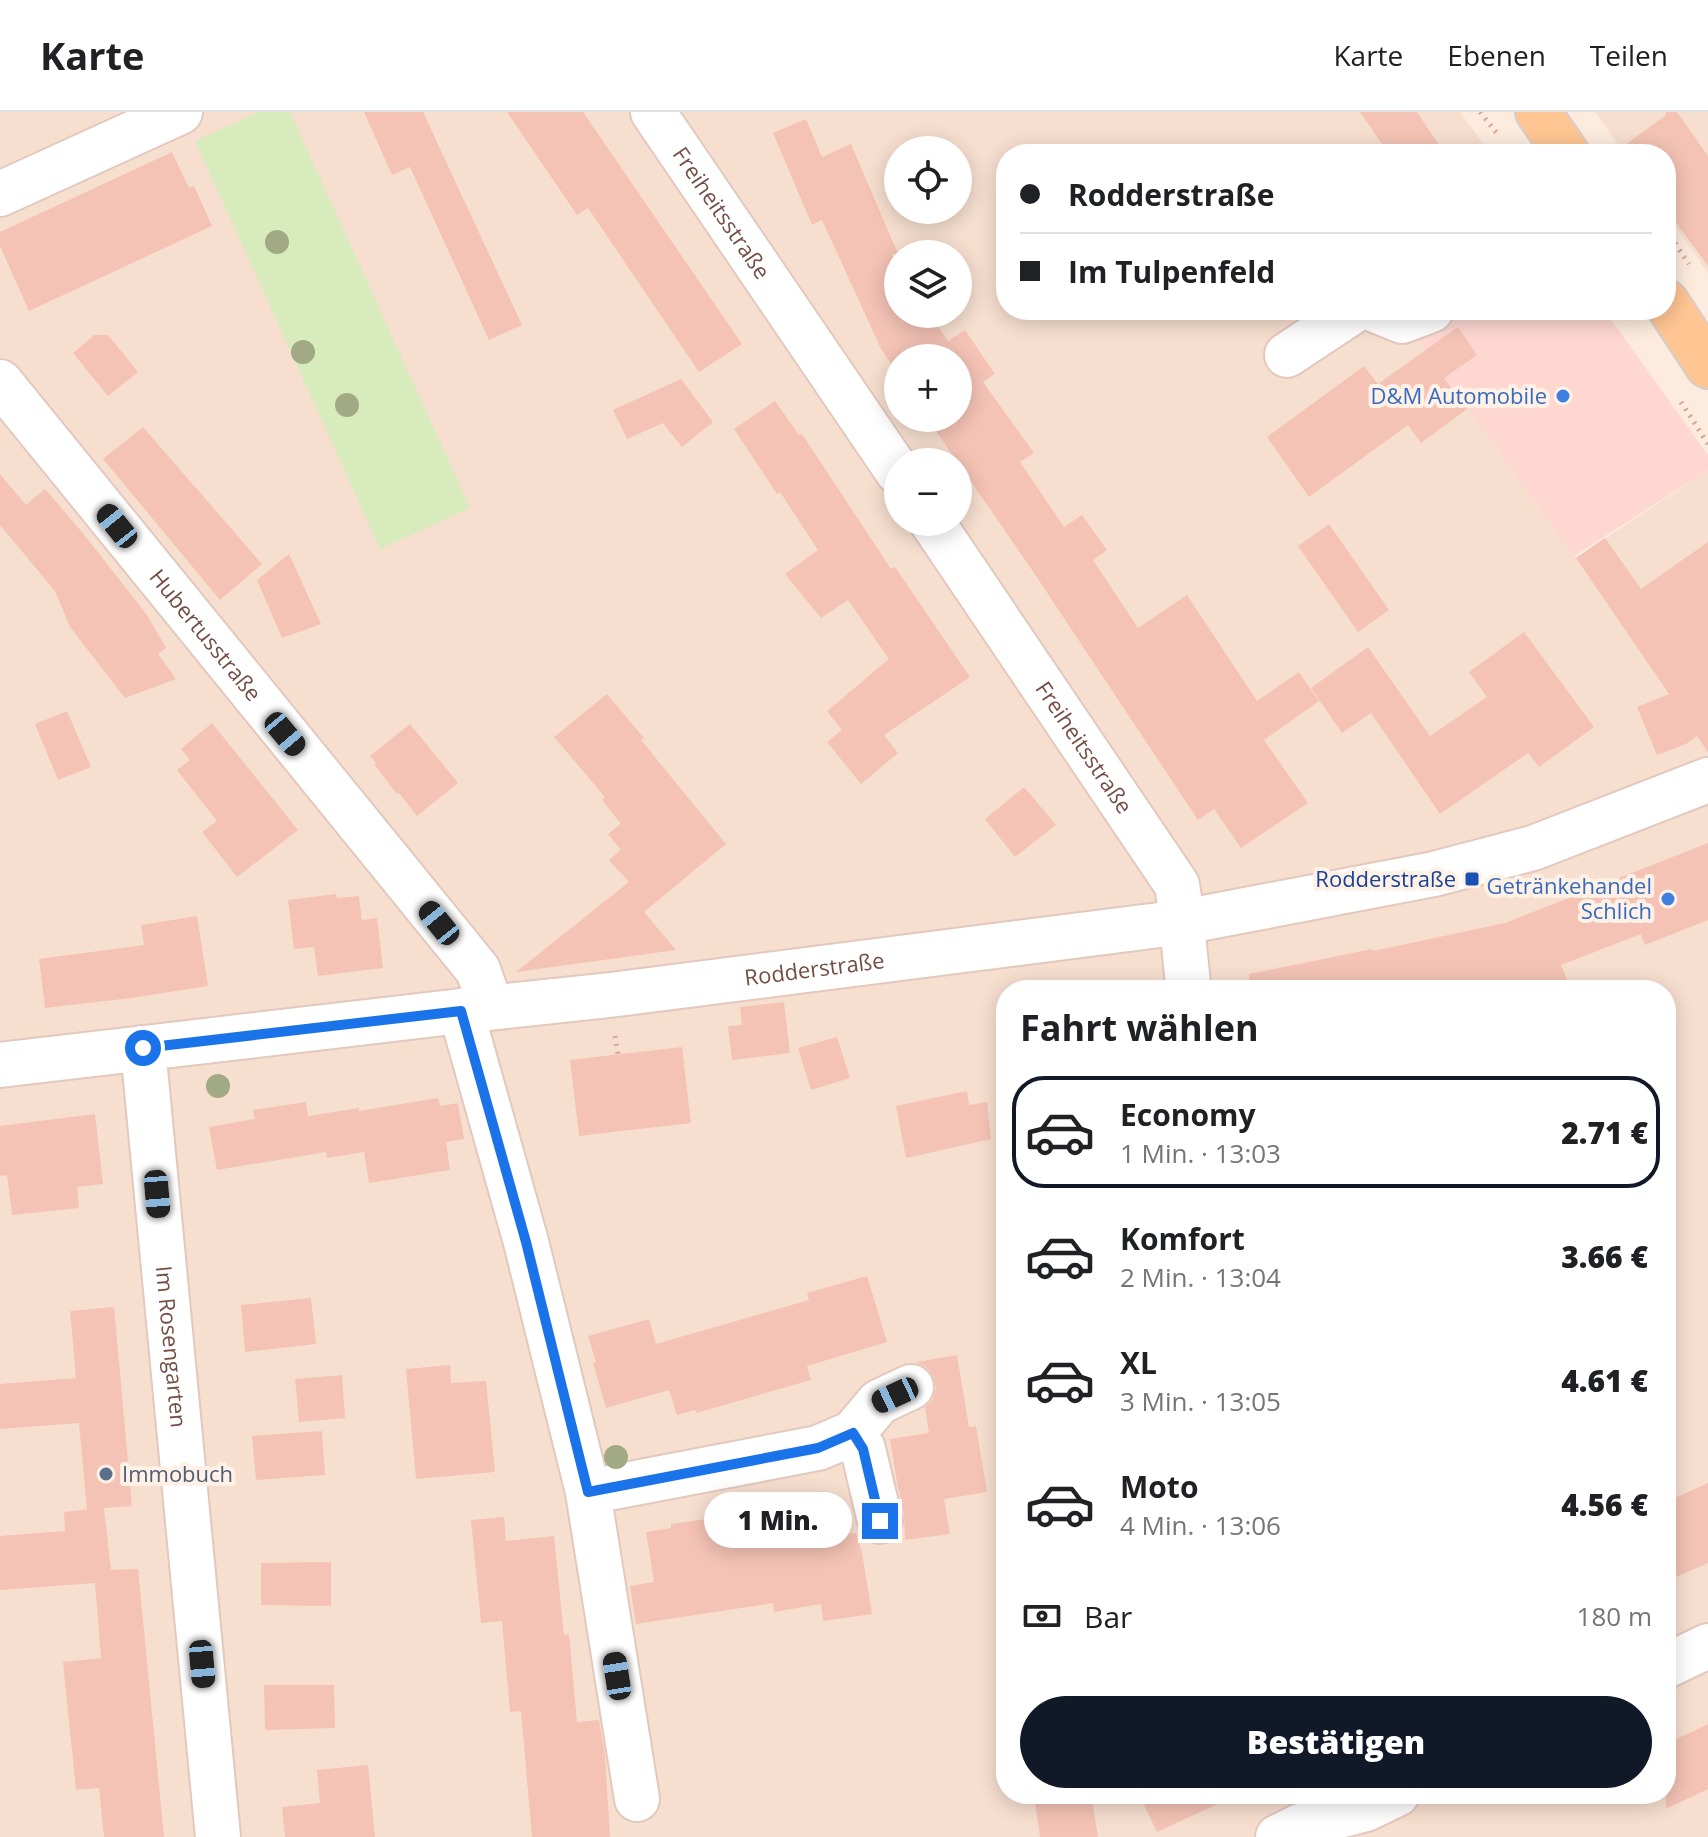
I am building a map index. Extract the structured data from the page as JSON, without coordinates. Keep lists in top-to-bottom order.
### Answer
{
  "streets": {
    "street": [
      "Freiheitsstraße",
      "Hubertusstraße",
      "Rodderstraße",
      "Im Rosengarten"
    ]
  },
  "crossings": [
    ["Freiheitsstraße", "Rodderstraße"],
    ["Hubertusstraße", "Rodderstraße"],
    ["Rodderstraße", "Im Rosengarten"]
  ],
  "places": {
    "other": ["D&M Automobile", "Getränkehandel Schlich", "Immobuch"],
    "transit": ["Rodderstraße"]
  },
  "page": {
    "header": "Karte",
    "nav": ["Karte", "Ebenen", "Teilen"],
    "map_buttons": ["+", "−"],
    "banner": ["Rodderstraße", "Im Tulpenfeld"],
    "heading": "Fahrt wählen",
    "list": [
      {
        "name": "Economy",
        "note": "1 Min. · 13:03",
        "value": "2.71 €"
      },
      {
        "name": "Komfort",
        "note": "2 Min. · 13:04",
        "value": "3.66 €"
      },
      {
        "name": "XL",
        "note": "3 Min. · 13:05",
        "value": "4.61 €"
      },
      {
        "name": "Moto",
        "note": "4 Min. · 13:06",
        "value": "4.56 €"
      }
    ],
    "bubble": "1 Min.",
    "pay": ["Bar", "180 m"],
    "buttons": "Bestätigen"
  }
}
